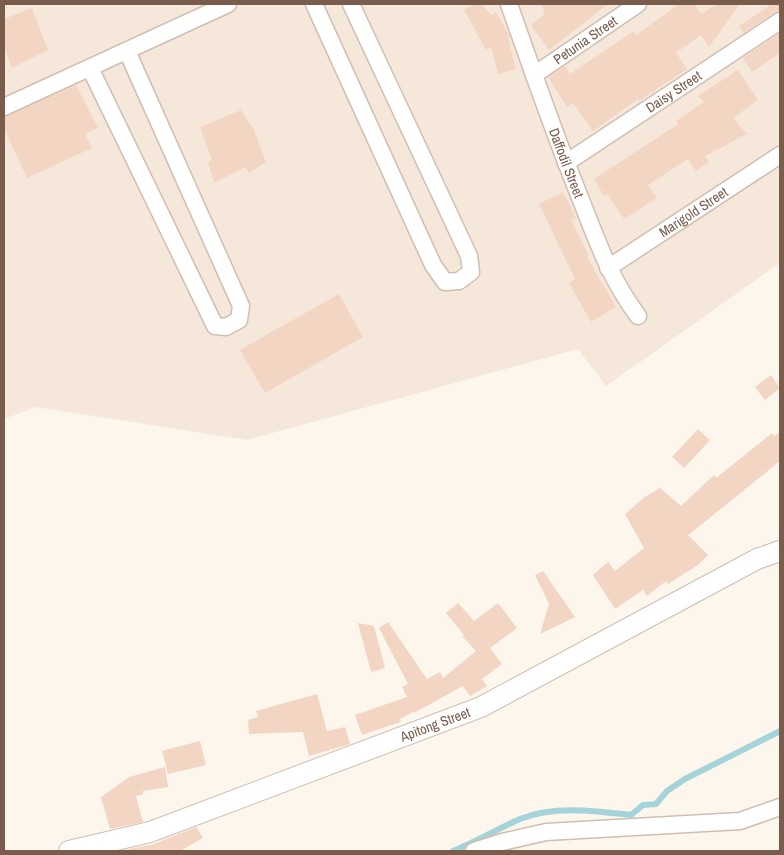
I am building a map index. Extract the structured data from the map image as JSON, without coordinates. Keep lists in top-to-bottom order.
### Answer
{
  "streets": {
    "street": [
      "Petunia Street",
      "Daisy Street",
      "Daffodil Street",
      "Marigold Street",
      "Apitong Street"
    ]
  },
  "crossings": [
    ["Petunia Street", "Daffodil Street"],
    ["Daisy Street", "Daffodil Street"],
    ["Daffodil Street", "Marigold Street"]
  ]
}
